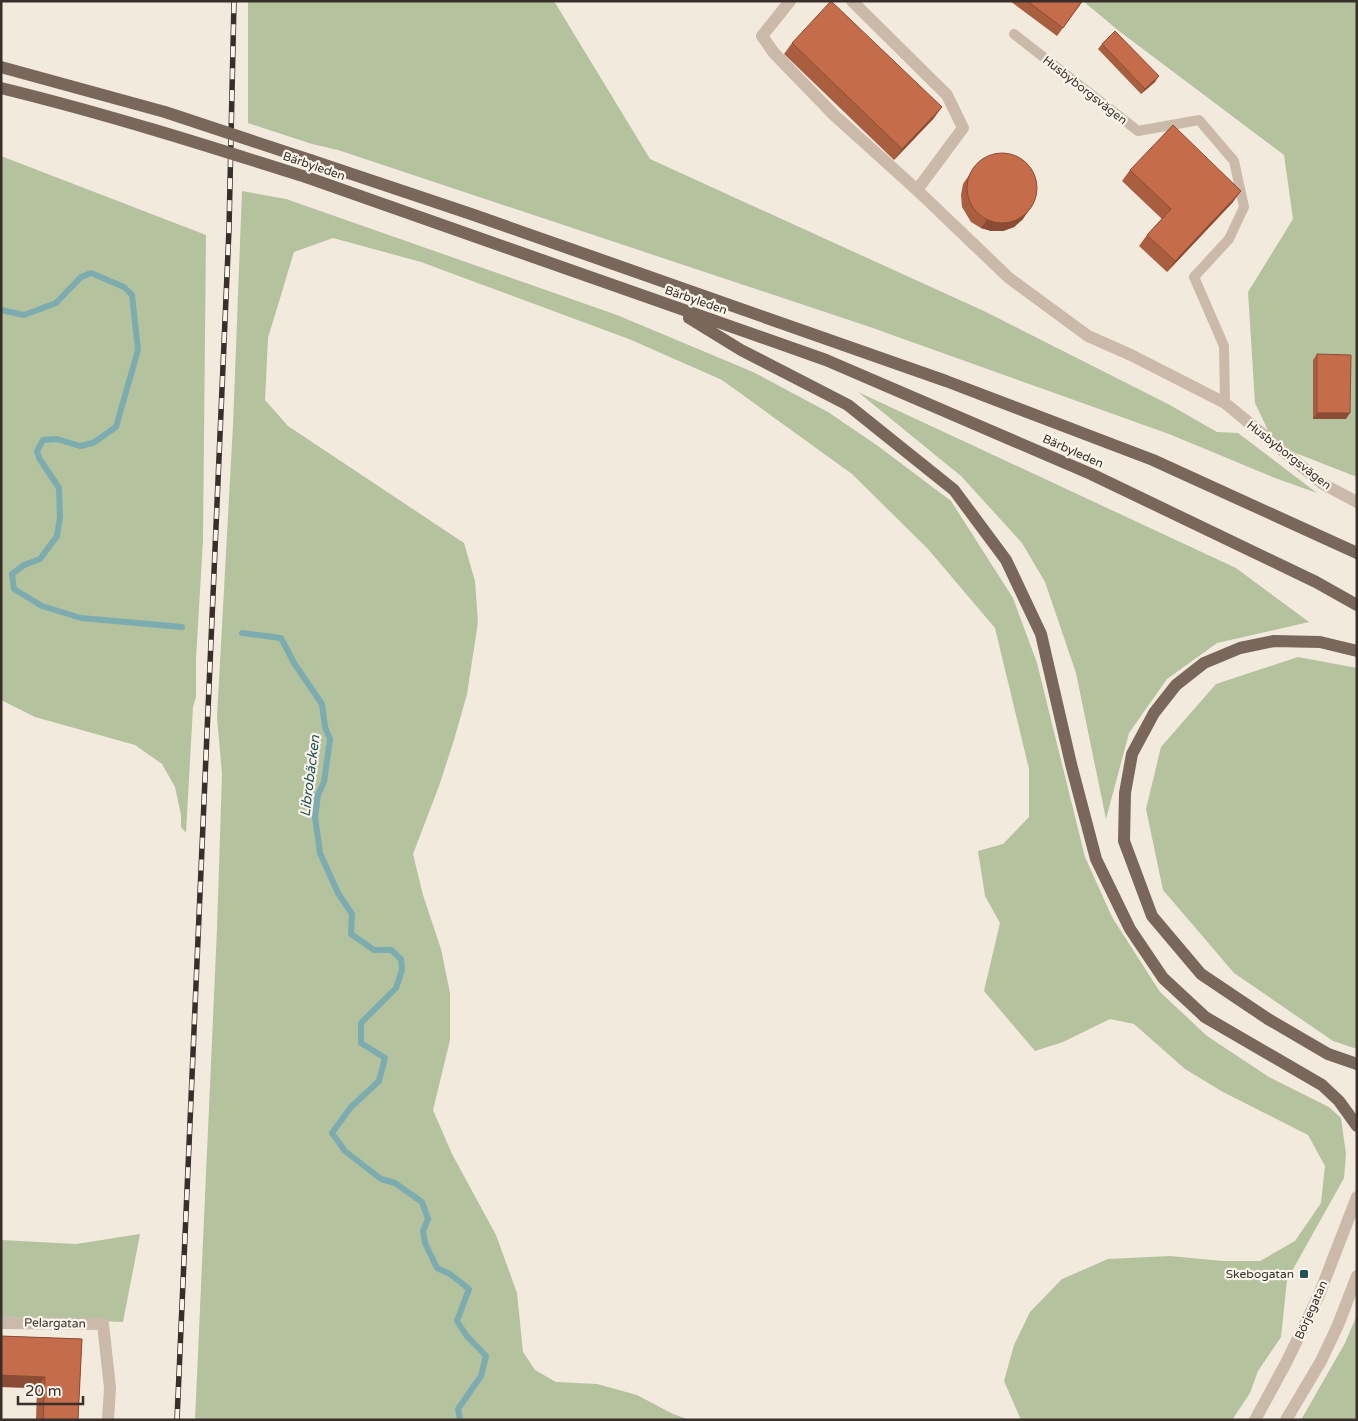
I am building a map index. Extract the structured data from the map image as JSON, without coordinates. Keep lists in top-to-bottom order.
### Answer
{
  "streets": {
    "main road": ["Bärbyleden"],
    "street": ["Husbyborgsvägen", "Börjegatan", "Pelargatan"]
  },
  "water": ["Librobäcken"],
  "places": {
    "transit": ["Skebogatan"]
  },
  "scale_bar": "20 m"
}
